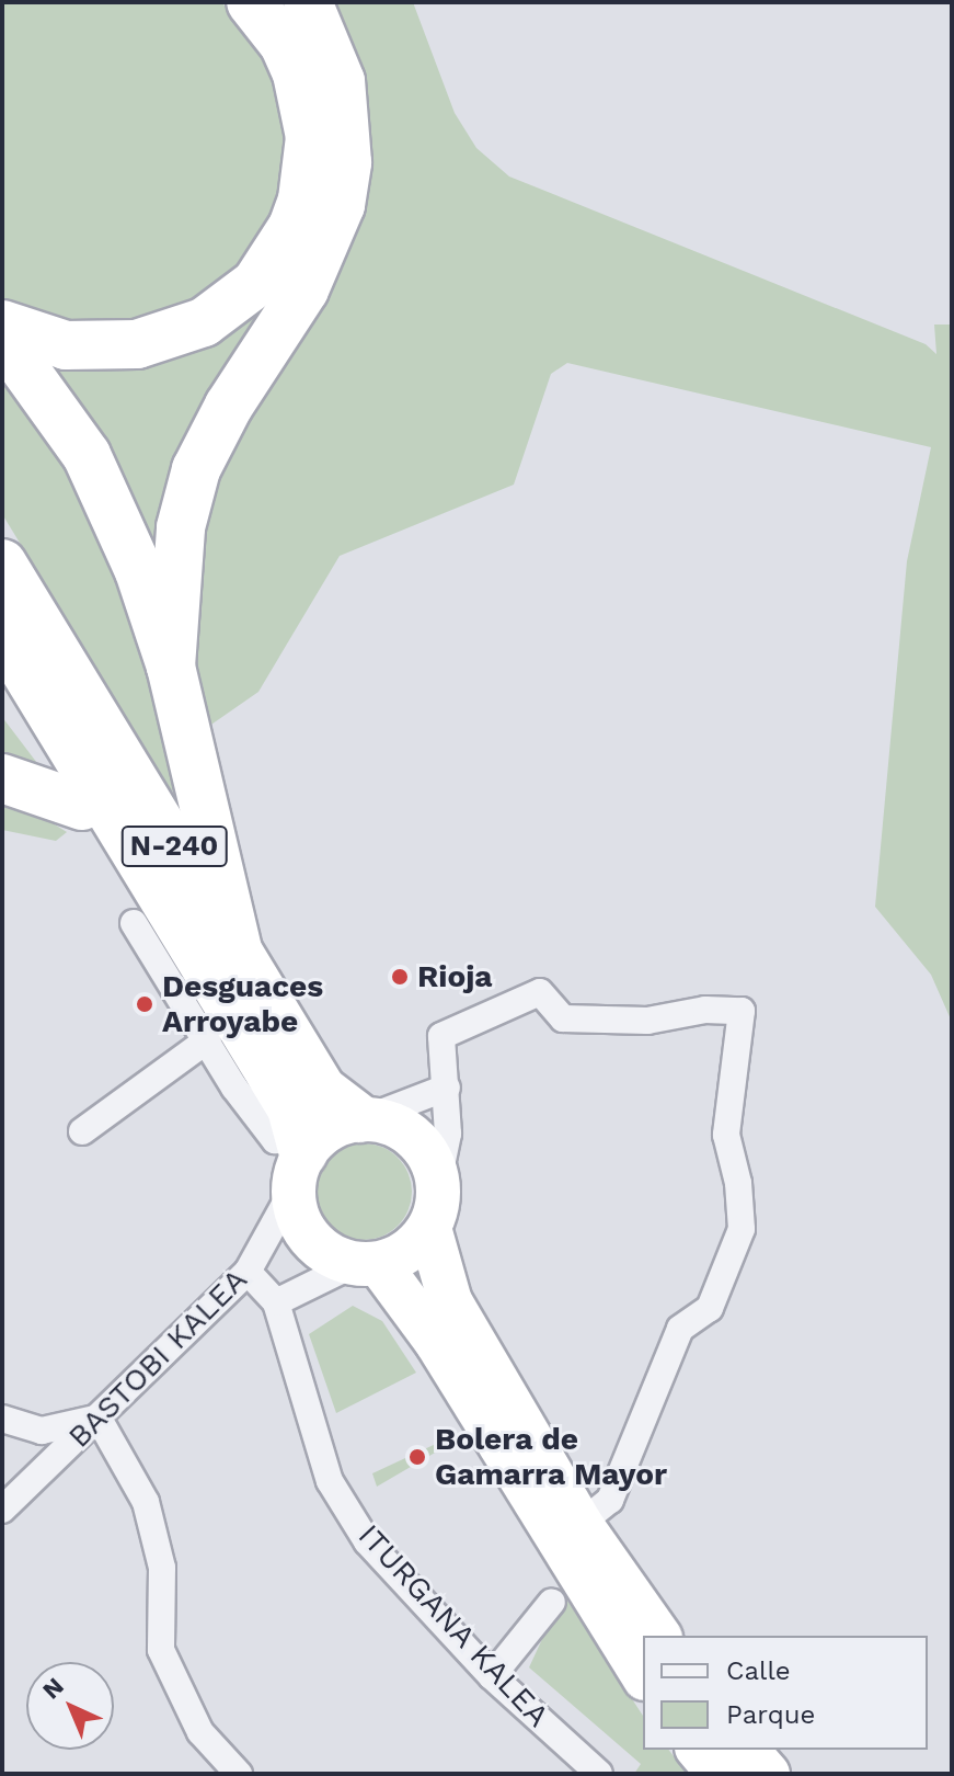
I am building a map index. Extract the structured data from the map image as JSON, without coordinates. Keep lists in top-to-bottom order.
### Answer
{
  "streets": {
    "highway": ["N-240"],
    "street": ["BASTOBI KALEA", "ITURGANA KALEA"]
  },
  "crossings": [
    ["N-240", "BASTOBI KALEA"],
    ["BASTOBI KALEA", "ITURGANA KALEA"]
  ],
  "places": ["Rioja", "Desguaces Arroyabe", "Bolera de Gamarra Mayor"],
  "legend": ["Calle", "Parque"],
  "north": "top left"
}
